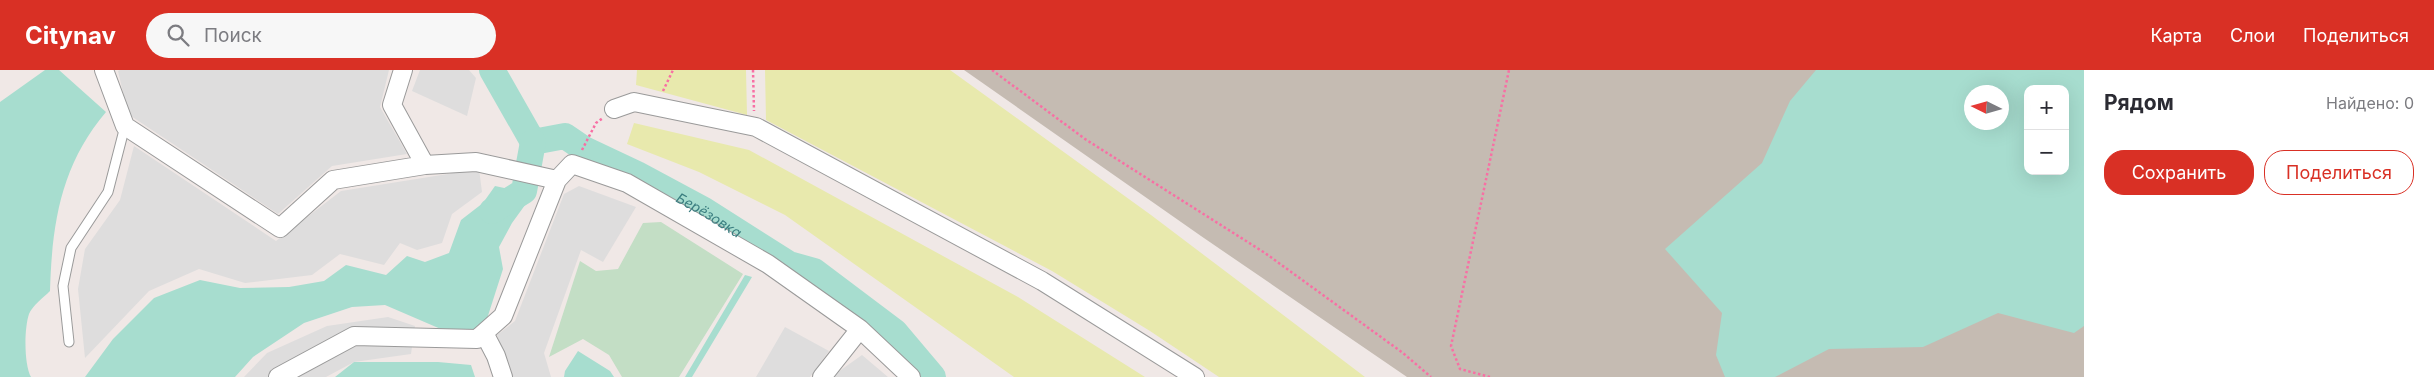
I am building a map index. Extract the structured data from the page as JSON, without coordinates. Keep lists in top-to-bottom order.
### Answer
{
  "water": ["Берёзовка"],
  "north": "left",
  "page": {
    "header": "Citynav",
    "search": "Поиск",
    "nav": ["Карта", "Слои", "Поделиться"],
    "heading": ["Рядом", "Найдено: 0"],
    "map_buttons": ["+", "−"],
    "buttons": ["Сохранить", "Поделиться"]
  }
}
